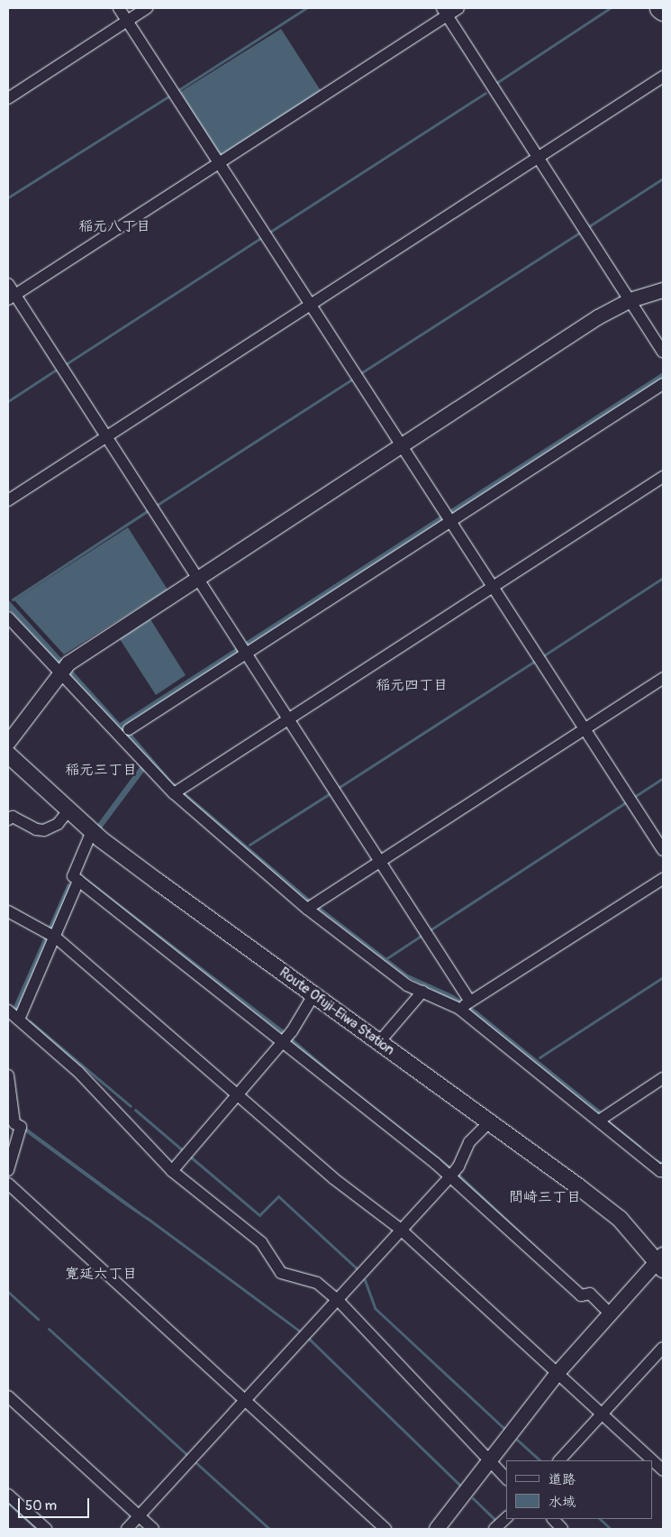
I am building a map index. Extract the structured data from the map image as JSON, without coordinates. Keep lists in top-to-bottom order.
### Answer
{
  "streets": {
    "main road": ["Route Ofuji-Eiwa Station"]
  },
  "districts": [
    "稲元八丁目",
    "稲元四丁目",
    "稲元三丁目",
    "間崎三丁目",
    "寛延六丁目"
  ],
  "legend": ["道路", "水域"],
  "scale_bar": "50 m"
}
